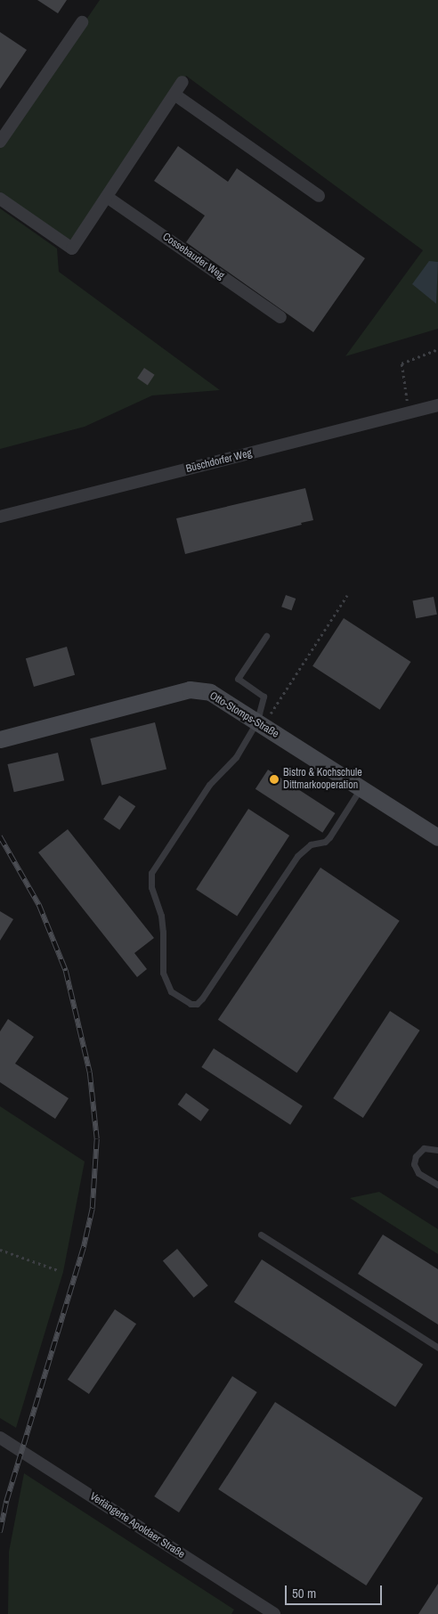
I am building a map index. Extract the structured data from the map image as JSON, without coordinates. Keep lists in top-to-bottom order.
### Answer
{
  "streets": {
    "street": [
      "Cossebauder Weg",
      "Büschdorfer Weg",
      "Otto-Stomps-Straße",
      "Verlängerte Apoldaer Straße"
    ]
  },
  "places": ["Bistro & Kochschule Dittmarkooperation"],
  "scale_bar": "50 m"
}
